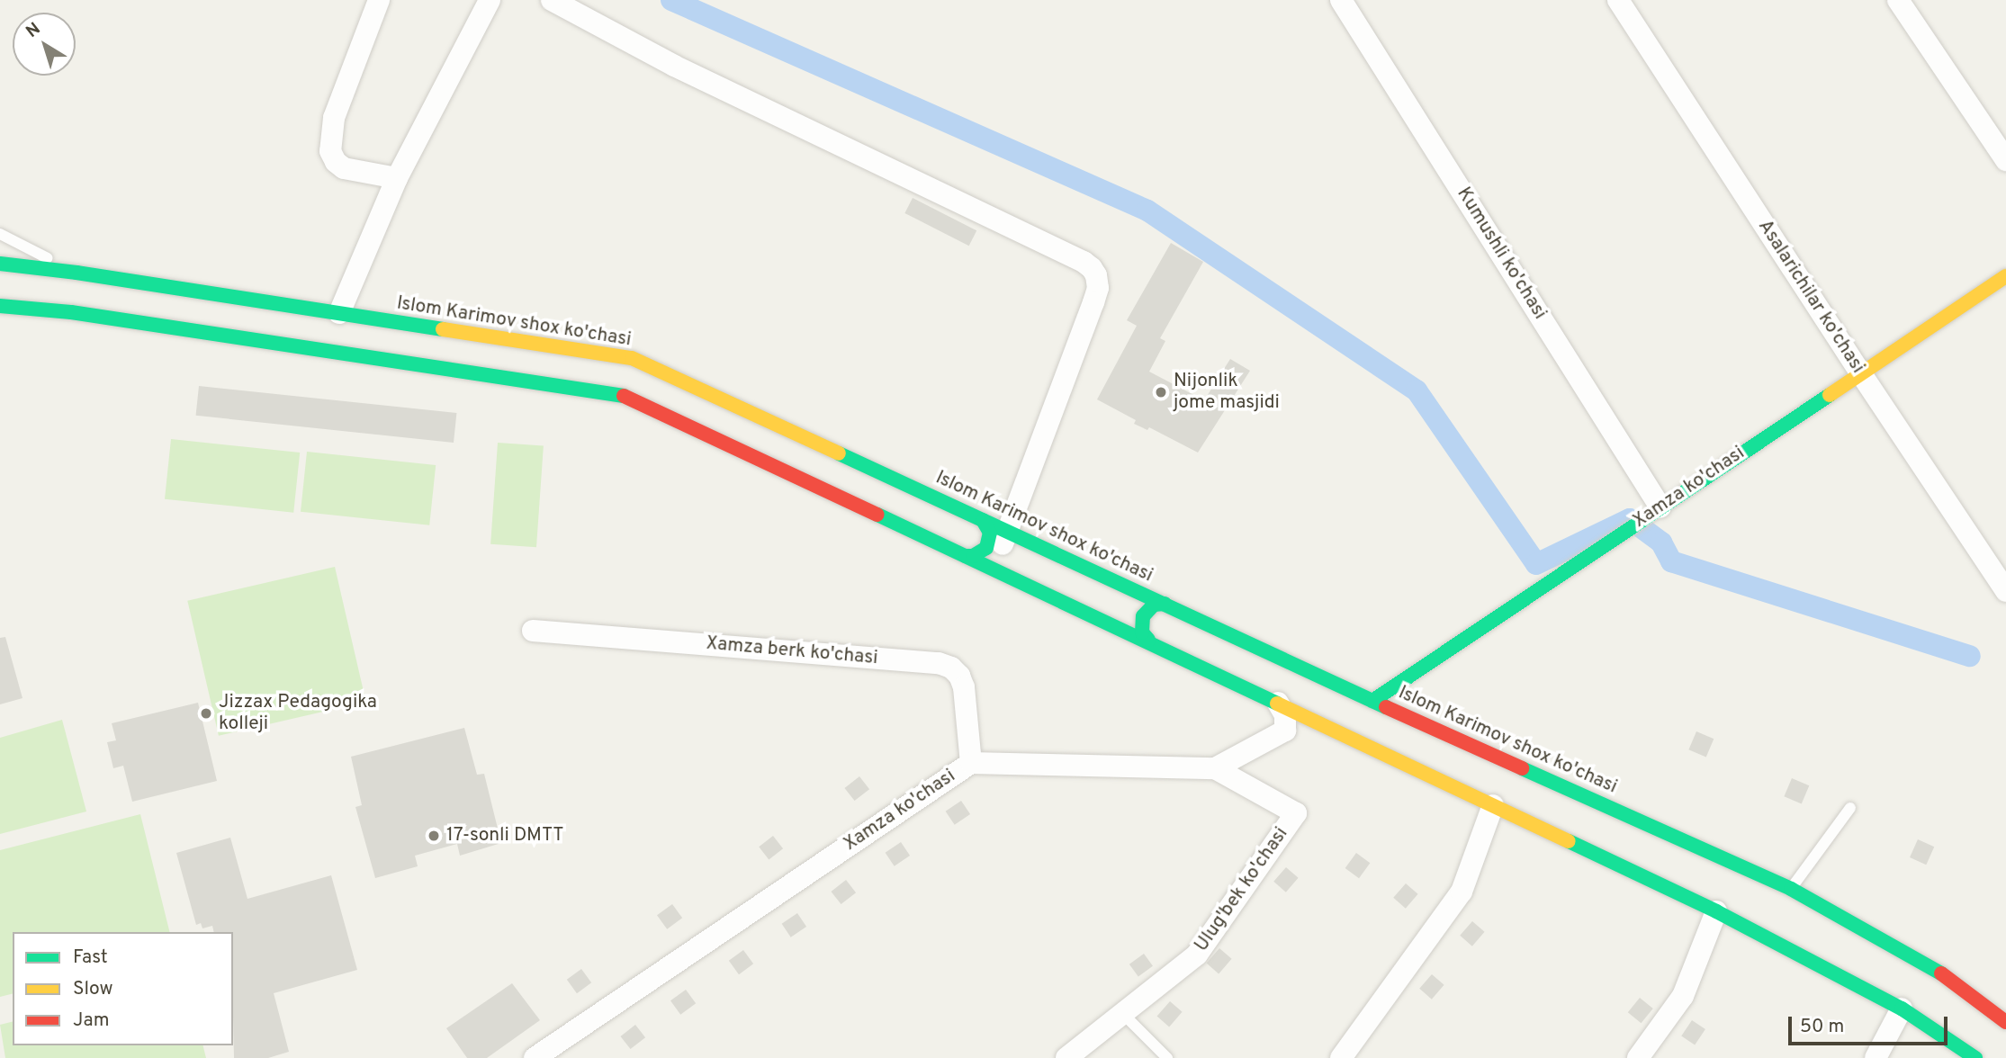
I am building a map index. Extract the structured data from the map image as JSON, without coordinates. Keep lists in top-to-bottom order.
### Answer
{
  "streets": {
    "main road": ["Islom Karimov shox ko'chasi", "Xamza ko'chasi"],
    "street": [
      "Kumushli ko'chasi",
      "Asalarichilar ko'chasi",
      "Xamza berk ko'chasi",
      "Ulug'bek ko'chasi"
    ]
  },
  "crossings": [
    ["Kumushli ko'chasi", "Xamza ko'chasi"],
    ["Asalarichilar ko'chasi", "Xamza ko'chasi"],
    ["Islom Karimov shox ko'chasi", "Xamza ko'chasi"],
    ["Xamza ko'chasi", "Xamza berk ko'chasi"],
    ["Xamza ko'chasi", "Ulug'bek ko'chasi"]
  ],
  "places": ["Nijonlik jome masjidi", "Jizzax Pedagogika kolleji", "17-sonli DMTT"],
  "legend": ["Fast", "Slow", "Jam"],
  "scale_bar": "50 m",
  "north": "top left"
}
